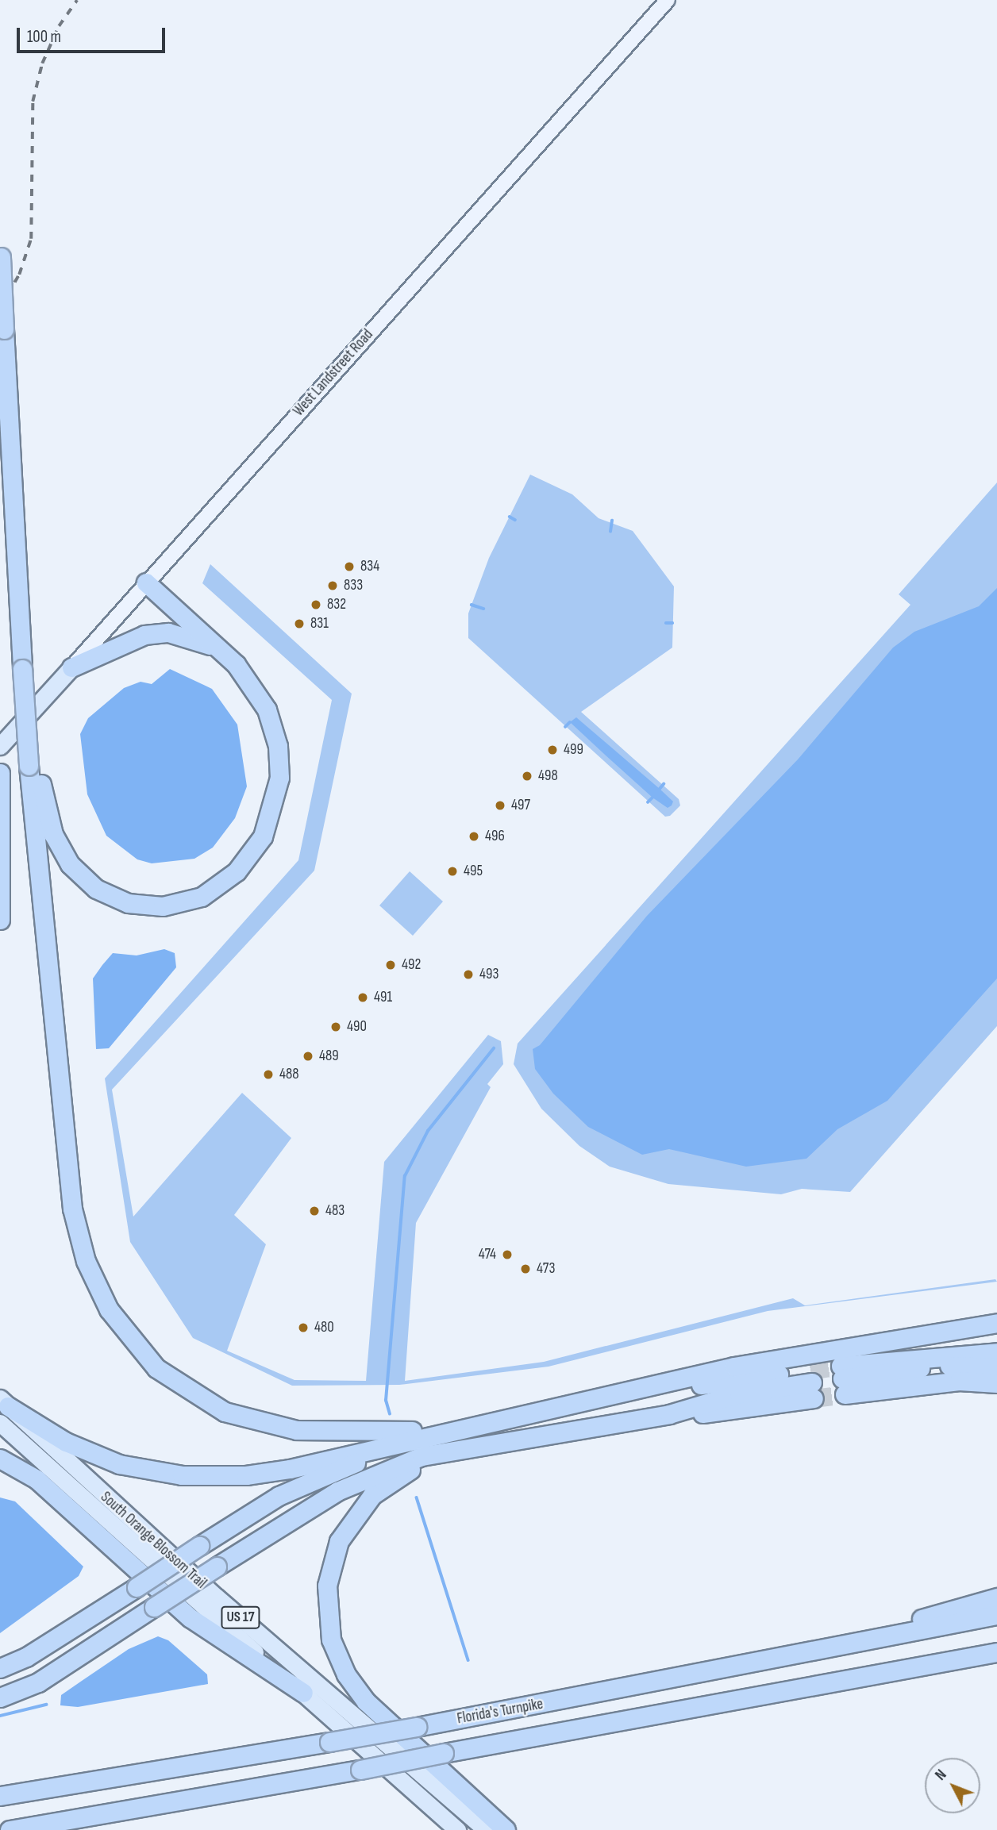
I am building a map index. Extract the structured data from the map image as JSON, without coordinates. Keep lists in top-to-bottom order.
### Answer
{
  "streets": {
    "highway": ["Florida's Turnpike"],
    "main road": ["West Landstreet Road", "South Orange Blossom Trail", "US 17"]
  },
  "places": [
    "834",
    "833",
    "832",
    "831",
    "499",
    "498",
    "497",
    "496",
    "495",
    "492",
    "493",
    "491",
    "490",
    "489",
    "488",
    "483",
    "474",
    "473",
    "480"
  ],
  "scale_bar": "100 m",
  "north": "top left"
}
